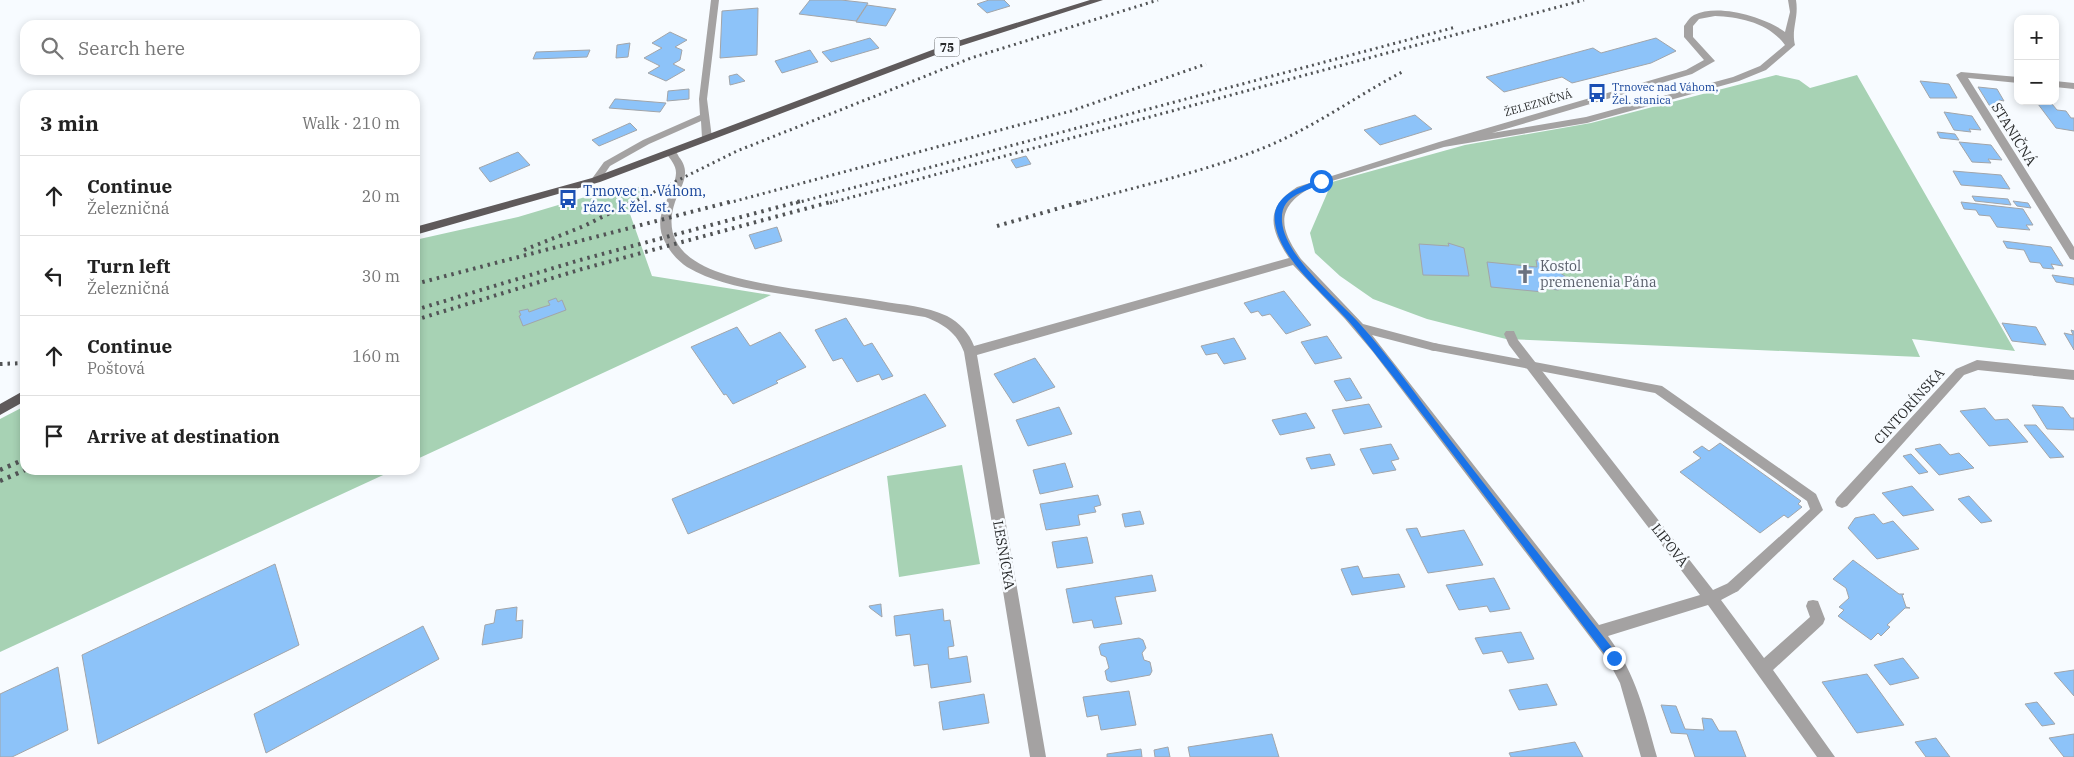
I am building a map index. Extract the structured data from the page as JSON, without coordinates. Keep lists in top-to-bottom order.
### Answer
{
  "streets": {
    "main road": ["75"],
    "street": [
      "ŽELEZNIČNÁ",
      "STANIČNÁ",
      "CINTORÍNSKA",
      "LIPOVÁ",
      "LESNÍCKA"
    ]
  },
  "crossings": [
    ["75", "LESNÍCKA"]
  ],
  "places": {
    "bus stop": ["Trnovec nad Váhom, Žel. stanica", "Trnovec n. Váhom, rázc. k žel. st."],
    "church": ["Kostol premenenia Pána"]
  },
  "page": {
    "map_buttons": ["+", "−"],
    "search": "Search here",
    "heading": ["3 min", "Walk · 210 m"],
    "list": [
      ["Continue", "Železničná", "20 m"],
      ["Turn left", "Železničná", "30 m"],
      ["Continue", "Poštová", "160 m"],
      "Arrive at destination"
    ]
  }
}
